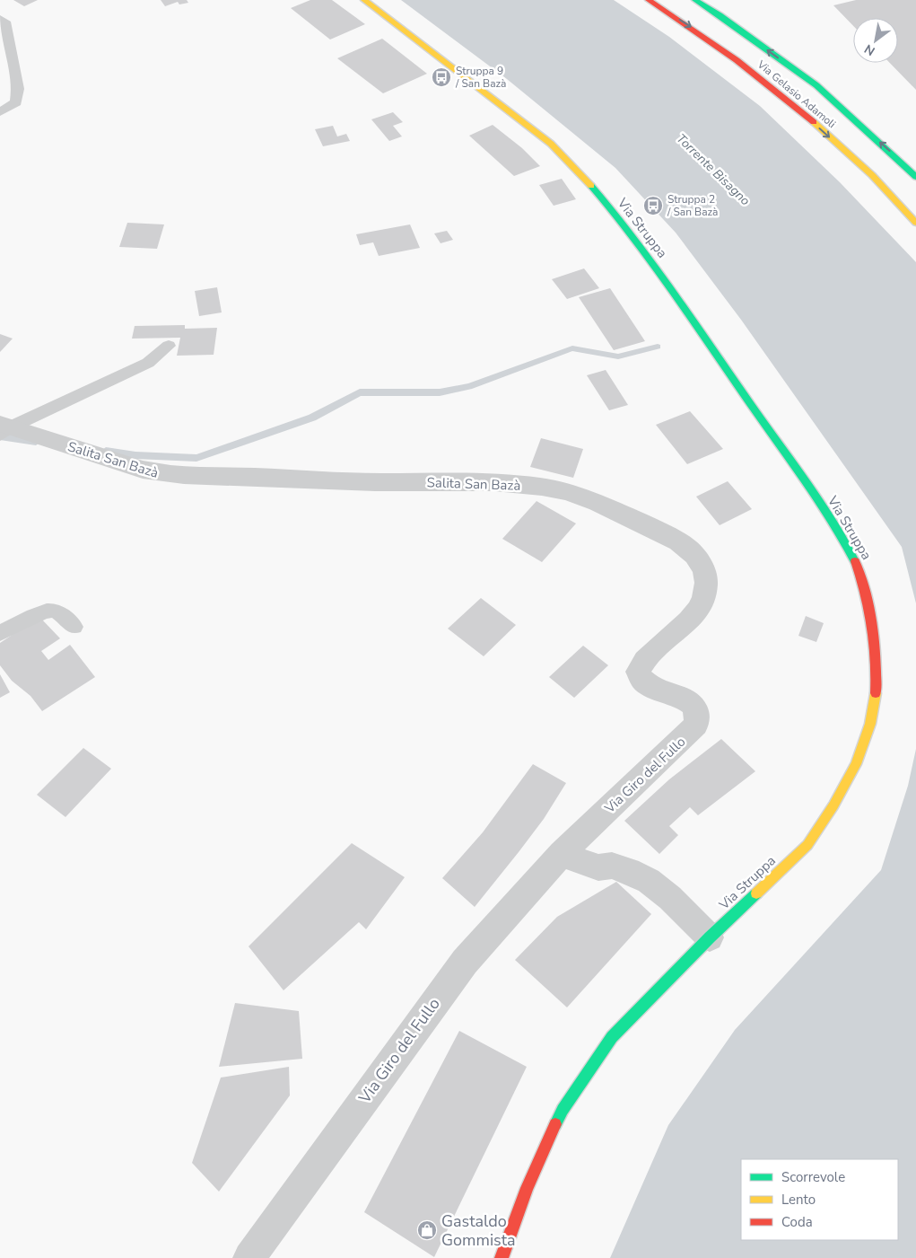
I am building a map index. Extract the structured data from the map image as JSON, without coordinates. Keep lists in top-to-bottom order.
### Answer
{
  "streets": {
    "main road": ["Via Gelasio Adamoli", "Via Struppa"],
    "street": ["Salita San Bazà", "Via Giro del Fullo"]
  },
  "crossings": [
    ["Salita San Bazà", "Via Giro del Fullo"]
  ],
  "water": ["Torrente Bisagno"],
  "places": {
    "bus stop": ["Struppa 9 / San Bazà", "Struppa 2 / San Bazà"],
    "shop": ["Gastaldo Gommista"]
  },
  "legend": ["Scorrevole", "Lento", "Coda"],
  "north": "bottom left"
}
